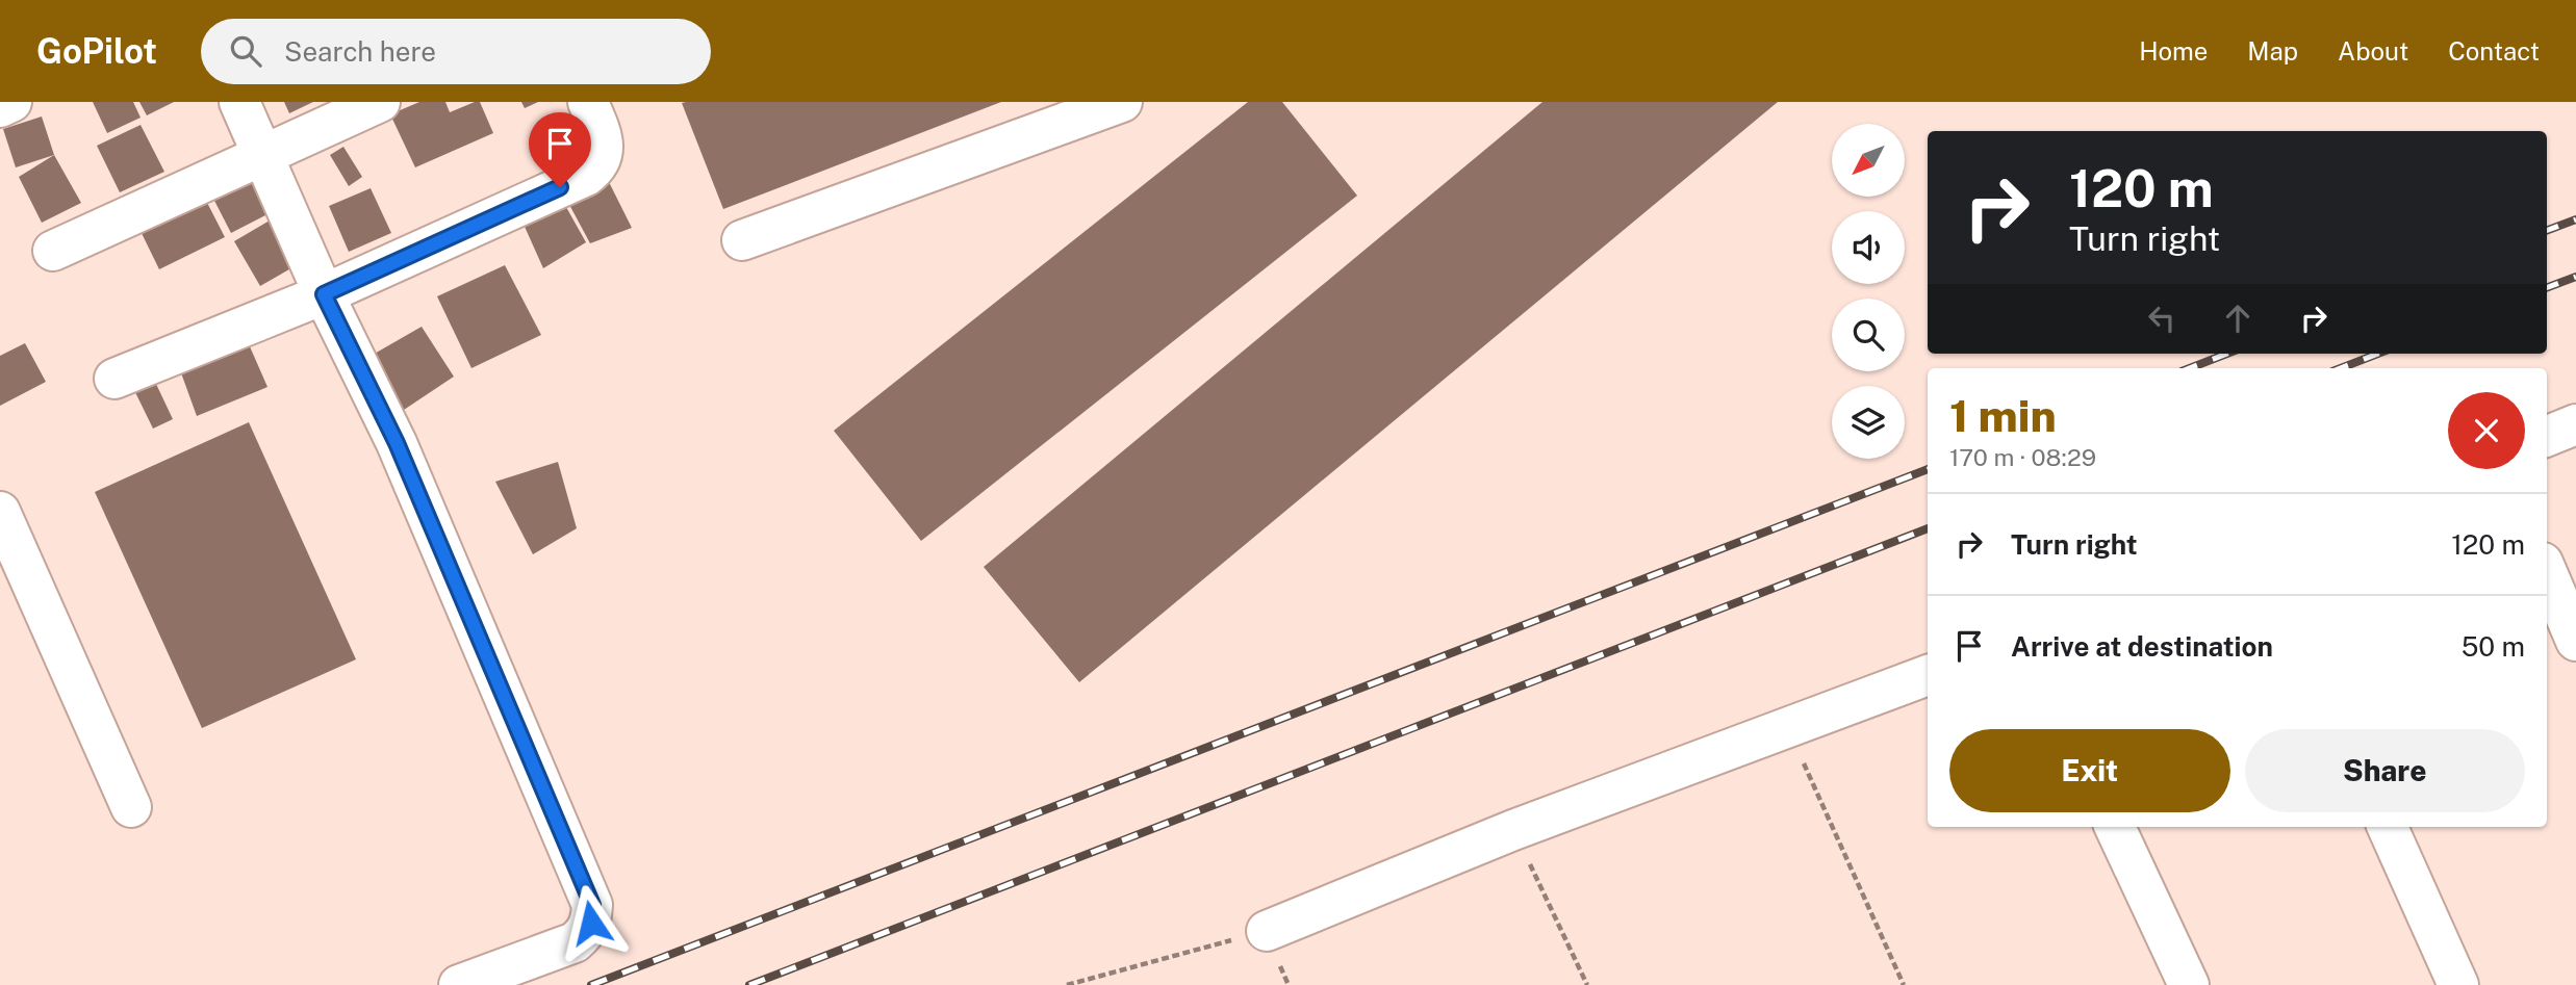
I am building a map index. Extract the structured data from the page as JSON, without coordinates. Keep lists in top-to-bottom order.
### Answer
{
  "north": "bottom left",
  "page": {
    "header": "GoPilot",
    "search": "Search here",
    "nav": [
      "Home",
      "Map",
      "About",
      "Contact"
    ],
    "turn": ["120 m", "Turn right"],
    "heading": ["1 min", "170 m · 08:29"],
    "list": [
      {
        "name": "Turn right",
        "value": "120 m"
      },
      {
        "name": "Arrive at destination",
        "value": "50 m"
      }
    ],
    "buttons": ["Exit", "Share"]
  }
}
